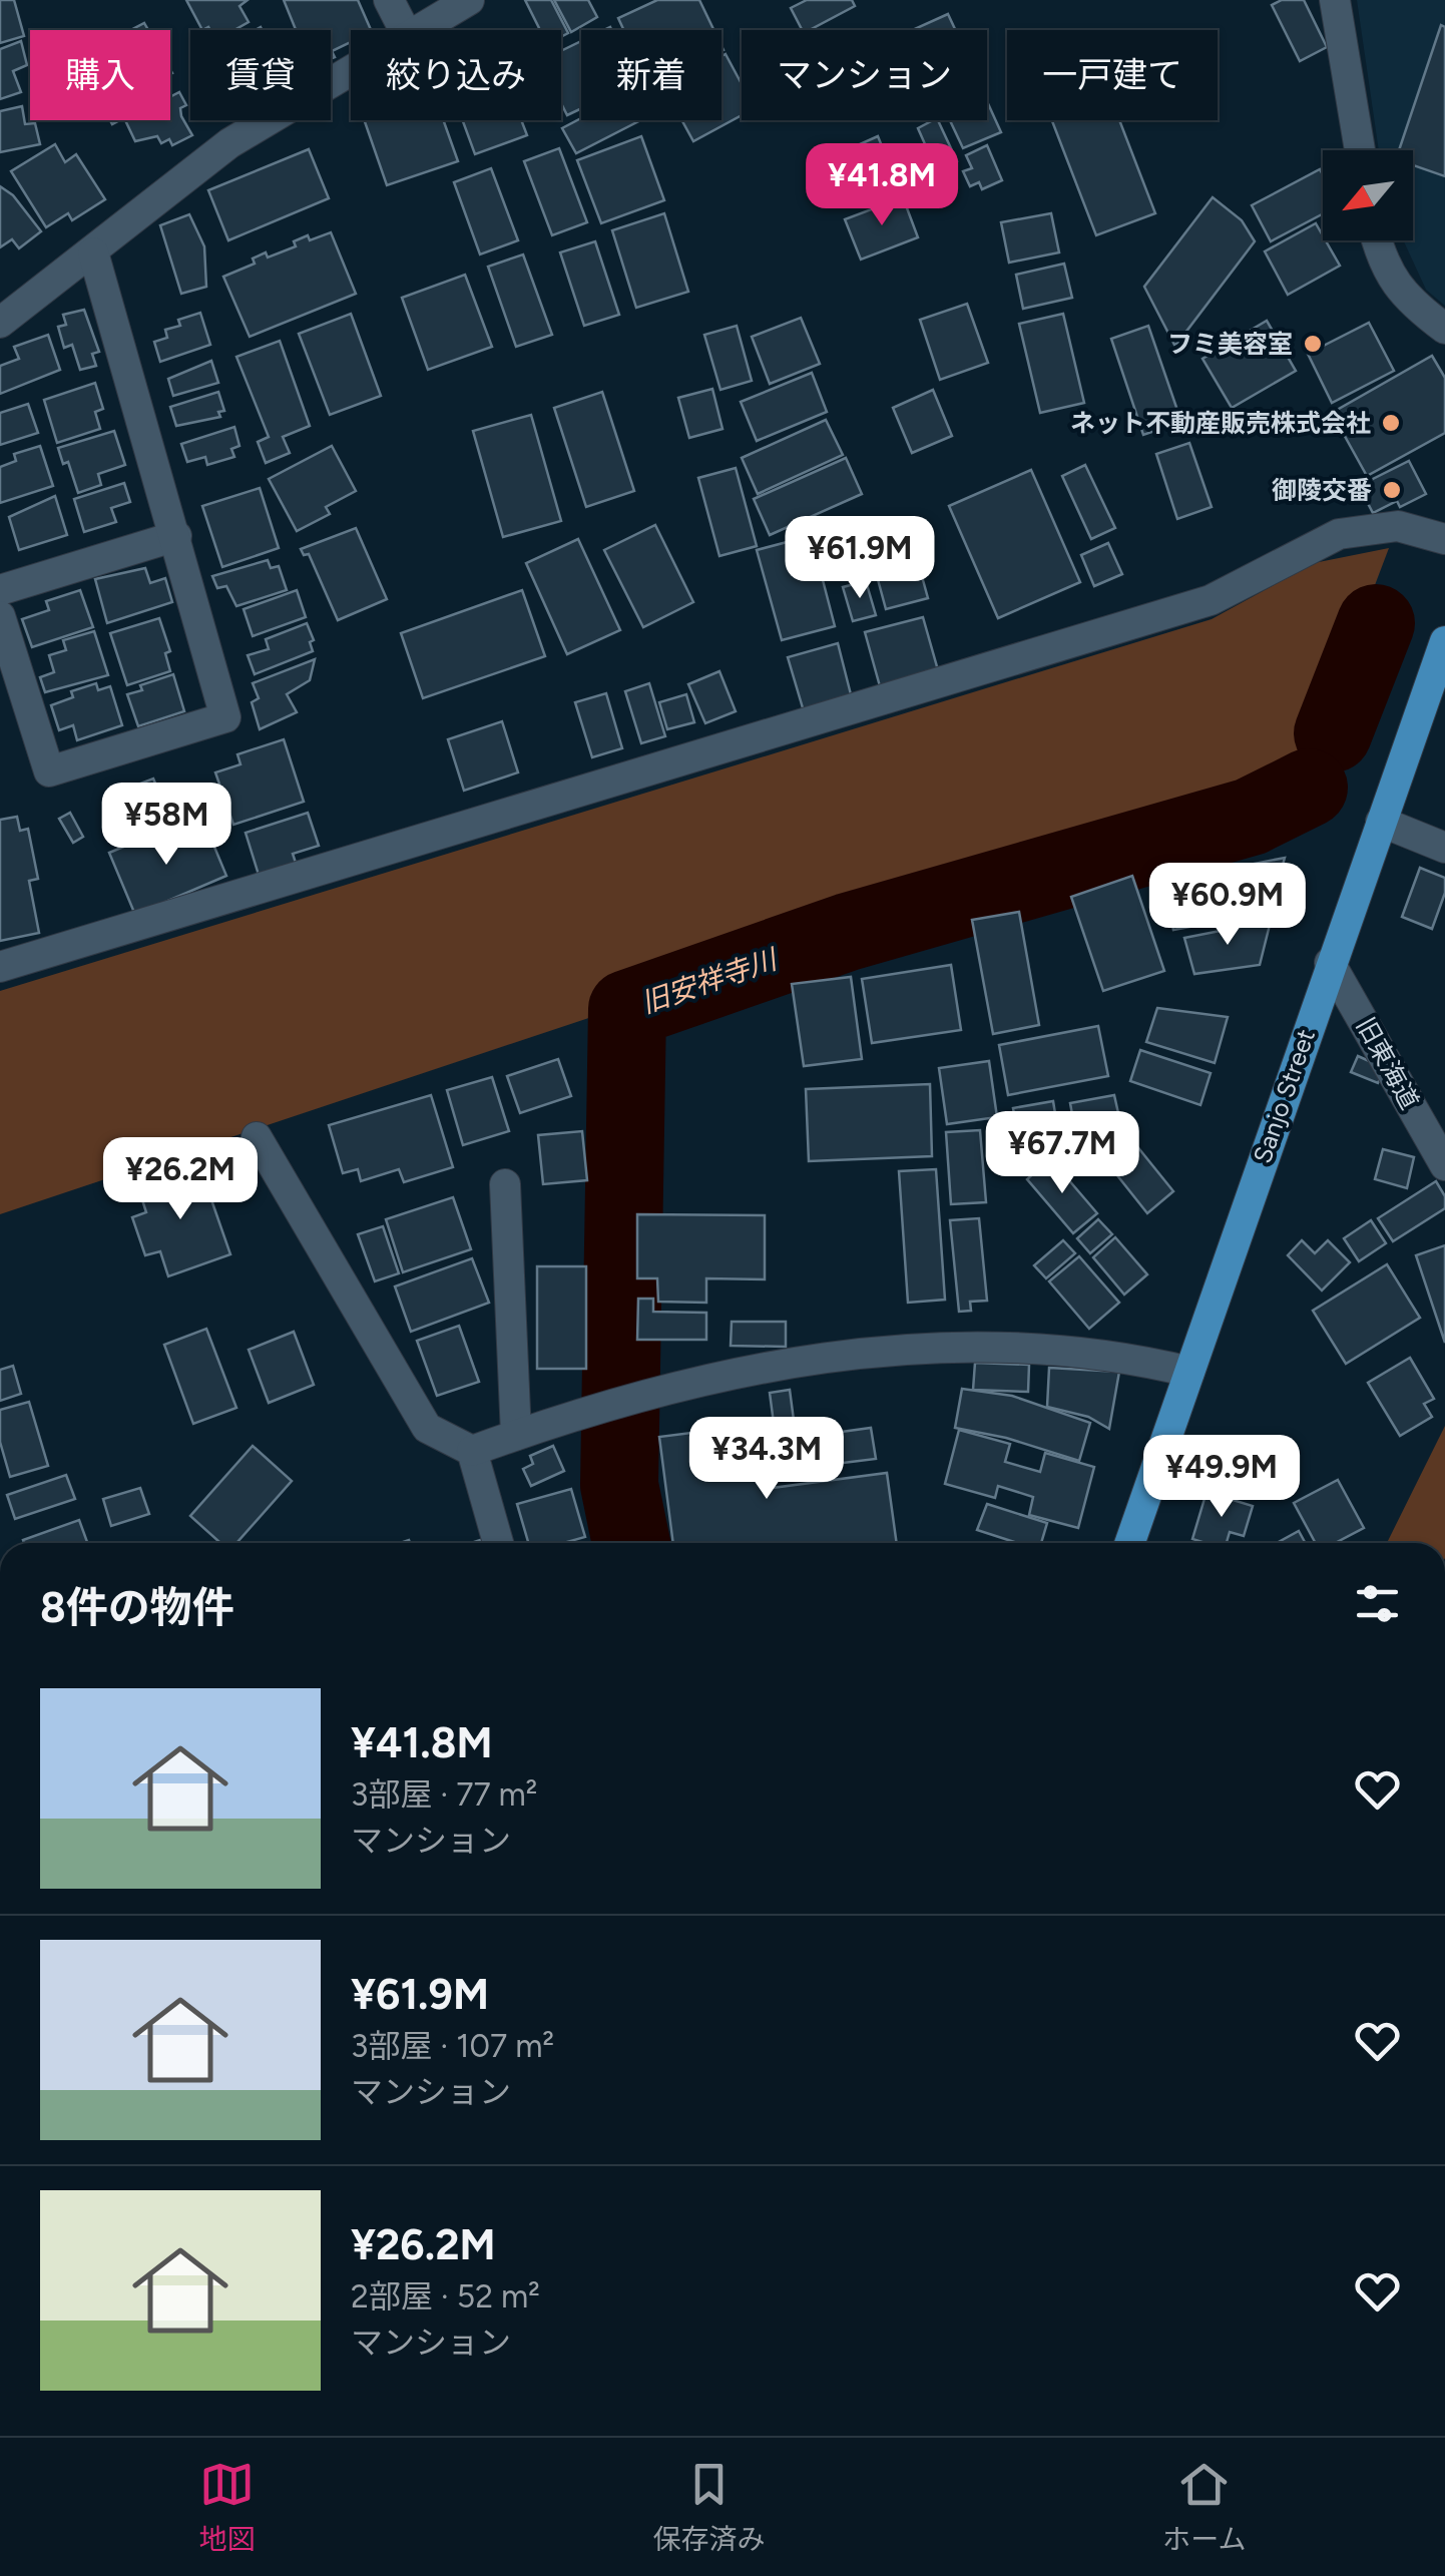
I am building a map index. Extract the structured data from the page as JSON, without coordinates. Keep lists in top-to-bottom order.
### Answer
{
  "streets": {
    "main road": ["Sanjo Street"],
    "street": ["旧東海道"]
  },
  "crossings": [
    ["旧東海道", "Sanjo Street"]
  ],
  "water": ["旧安祥寺川"],
  "places": ["フミ美容室", "ネット不動産販売株式会社", "御陵交番"],
  "north": "bottom left",
  "page": {
    "chip": [
      "購入",
      "賃貸",
      "絞り込み",
      "新着",
      "マンション",
      "一戸建て"
    ],
    "price": [
      "¥41.8M",
      "¥61.9M",
      "¥58M",
      "¥60.9M",
      "¥67.7M",
      "¥26.2M",
      "¥34.3M",
      "¥49.9M"
    ],
    "heading": "8件の物件",
    "list": [
      {
        "name": "¥41.8M",
        "note": "3部屋 · 77 m² · マンション"
      },
      {
        "name": "¥61.9M",
        "note": "3部屋 · 107 m² · マンション"
      },
      {
        "name": "¥26.2M",
        "note": "2部屋 · 52 m² · マンション"
      }
    ],
    "tabs": ["地図", "保存済み", "ホーム"]
  }
}
